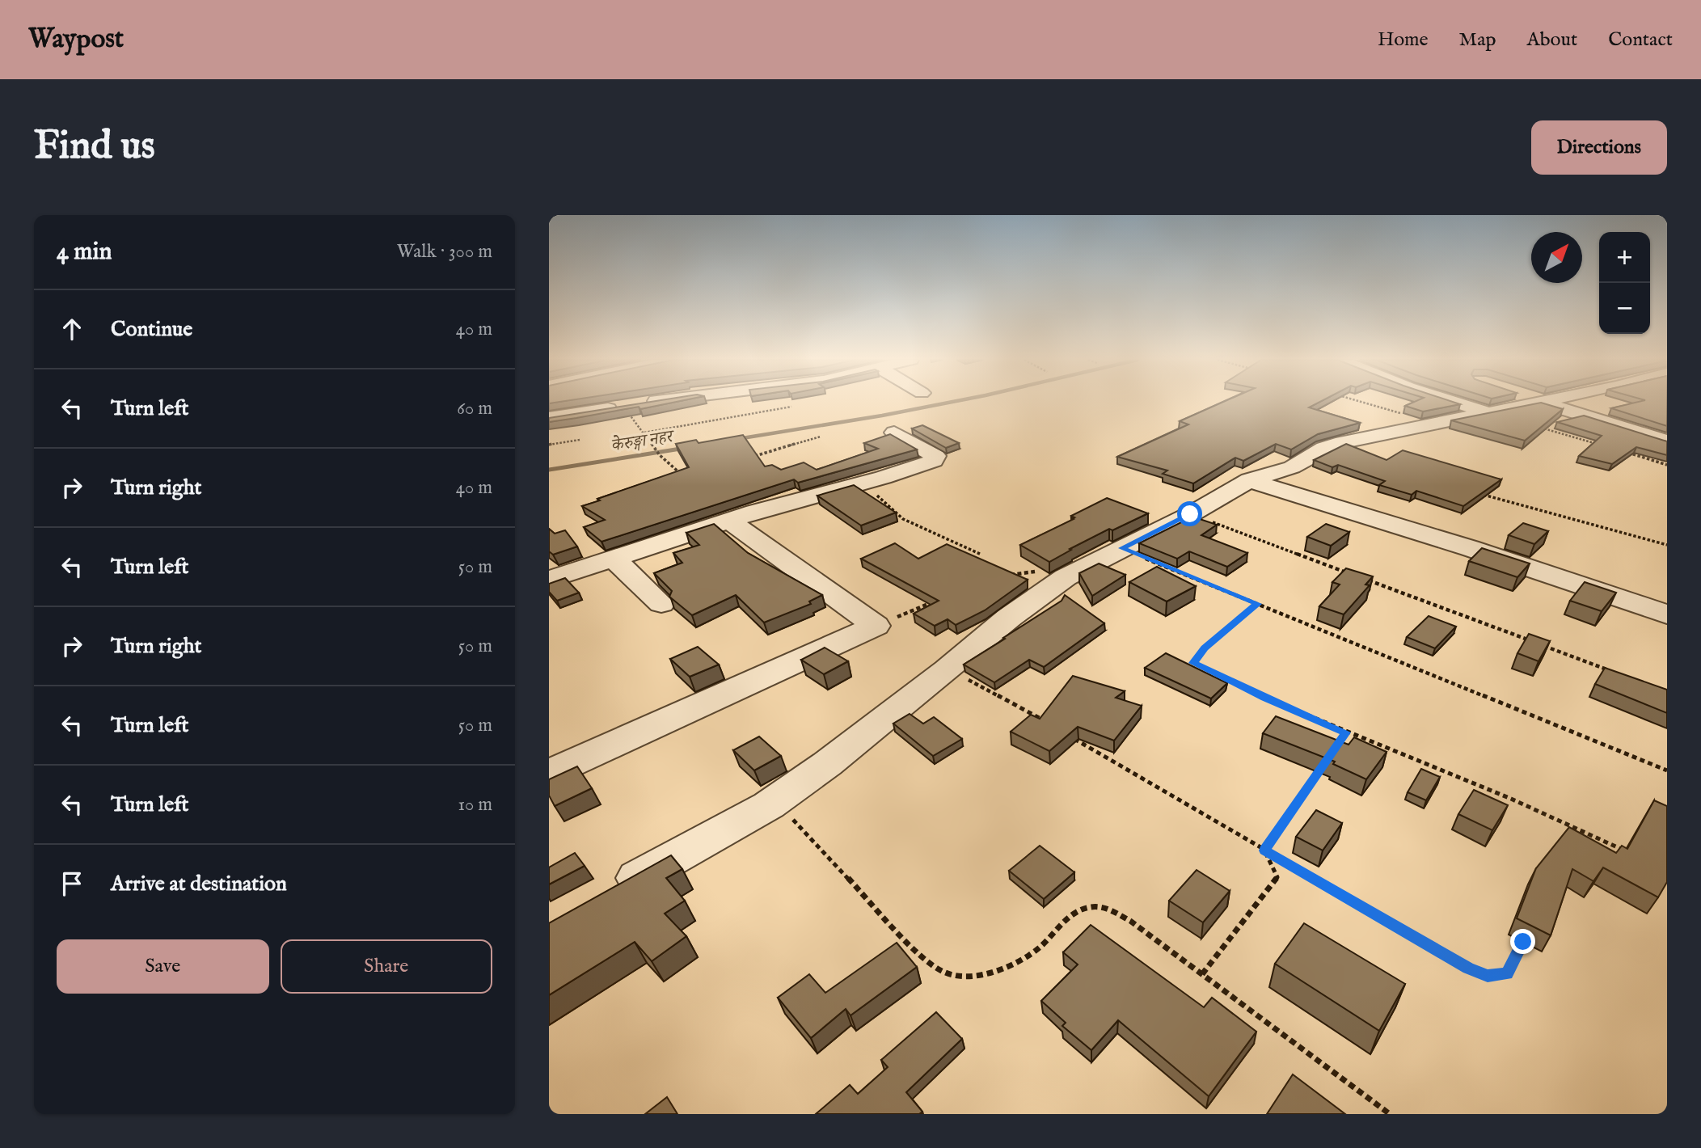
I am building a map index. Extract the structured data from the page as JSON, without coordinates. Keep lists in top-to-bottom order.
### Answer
{
  "water": ["केेरुङ्गा नहर"],
  "north": "top right",
  "page": {
    "header": "Waypost",
    "nav": [
      "Home",
      "Map",
      "About",
      "Contact"
    ],
    "buttons": [
      "Directions",
      ["Save", "Share"]
    ],
    "title": "Find us",
    "heading": ["4 min", "Walk · 300 m"],
    "map_buttons": ["+", "−"],
    "list": [
      ["Continue", "40 m"],
      ["Turn left", "60 m"],
      ["Turn right", "40 m"],
      ["Turn left", "50 m"],
      ["Turn right", "50 m"],
      ["Turn left", "50 m"],
      ["Turn left", "10 m"],
      "Arrive at destination"
    ]
  }
}
